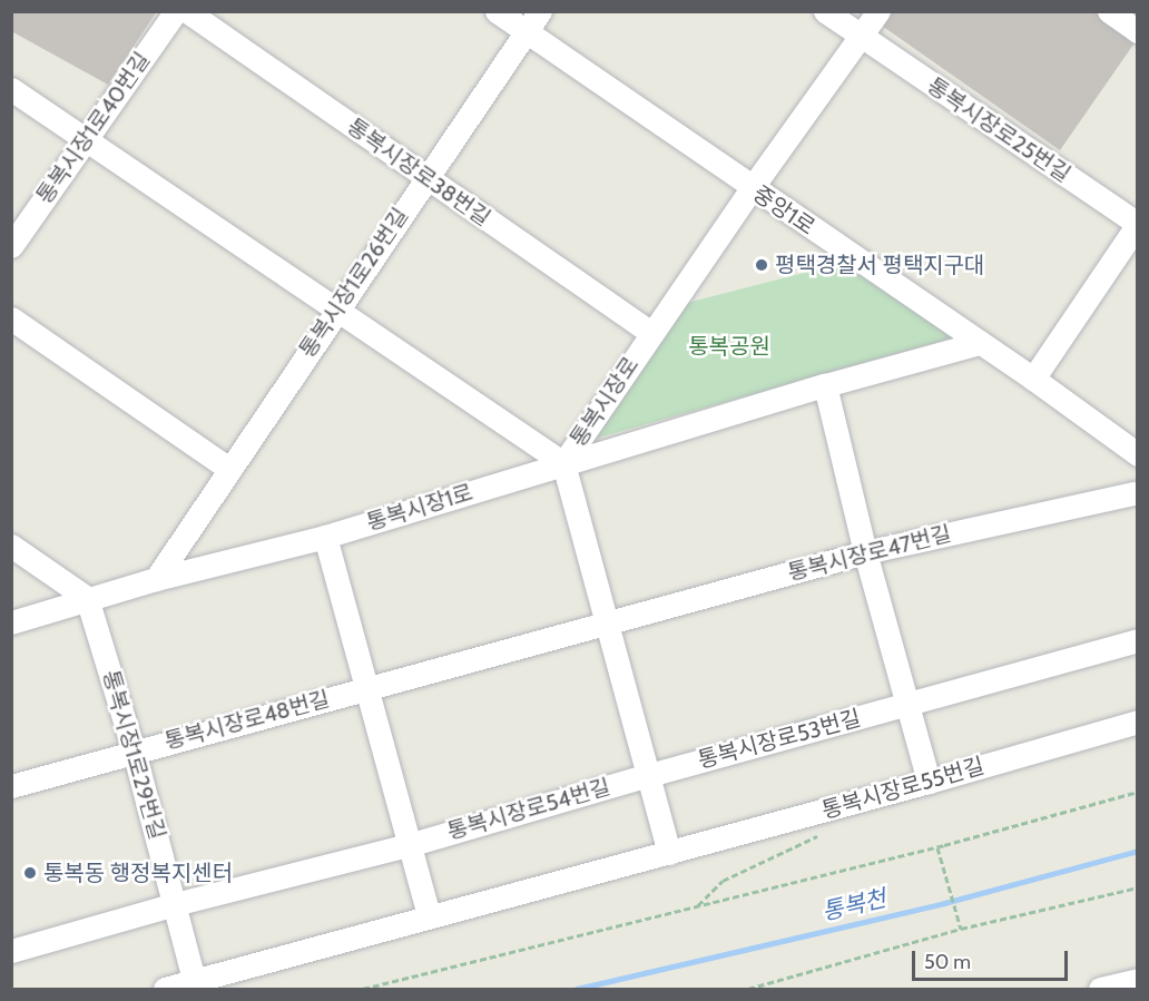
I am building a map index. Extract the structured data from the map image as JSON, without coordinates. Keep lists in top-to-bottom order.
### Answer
{
  "streets": {
    "street": [
      "통복시장1로40번길",
      "통복시장로25번길",
      "통복시장로38번길",
      "중앙1로",
      "통복시장1로26번길",
      "통복시장로",
      "통복시장1로",
      "통복시장로47번길",
      "통복시장로48번길",
      "통복시장로53번길",
      "통복시장1로29번길",
      "통복시장로55번길",
      "통복시장로54번길"
    ]
  },
  "crossings": [
    ["통복시장로25번길", "통복시장로"],
    ["통복시장로38번길", "통복시장1로26번길"],
    ["통복시장로38번길", "통복시장로"],
    ["중앙1로", "통복시장1로26번길"],
    ["중앙1로", "통복시장로"],
    ["중앙1로", "통복시장1로"],
    ["통복시장1로26번길", "통복시장1로"],
    ["통복시장로", "통복시장1로"],
    ["통복시장로", "통복시장로47번길"],
    ["통복시장로", "통복시장로48번길"],
    ["통복시장로", "통복시장로53번길"],
    ["통복시장로", "통복시장로55번길"],
    ["통복시장로", "통복시장로54번길"],
    ["통복시장1로", "통복시장1로29번길"],
    ["통복시장로47번길", "통복시장로48번길"],
    ["통복시장로48번길", "통복시장1로29번길"],
    ["통복시장로53번길", "통복시장로54번길"],
    ["통복시장1로29번길", "통복시장로55번길"],
    ["통복시장1로29번길", "통복시장로54번길"]
  ],
  "water": ["통복천"],
  "parks": ["통복공원"],
  "places": ["평택경찰서 평택지구대", "통복동 행정복지센터"],
  "scale_bar": "50 m"
}
